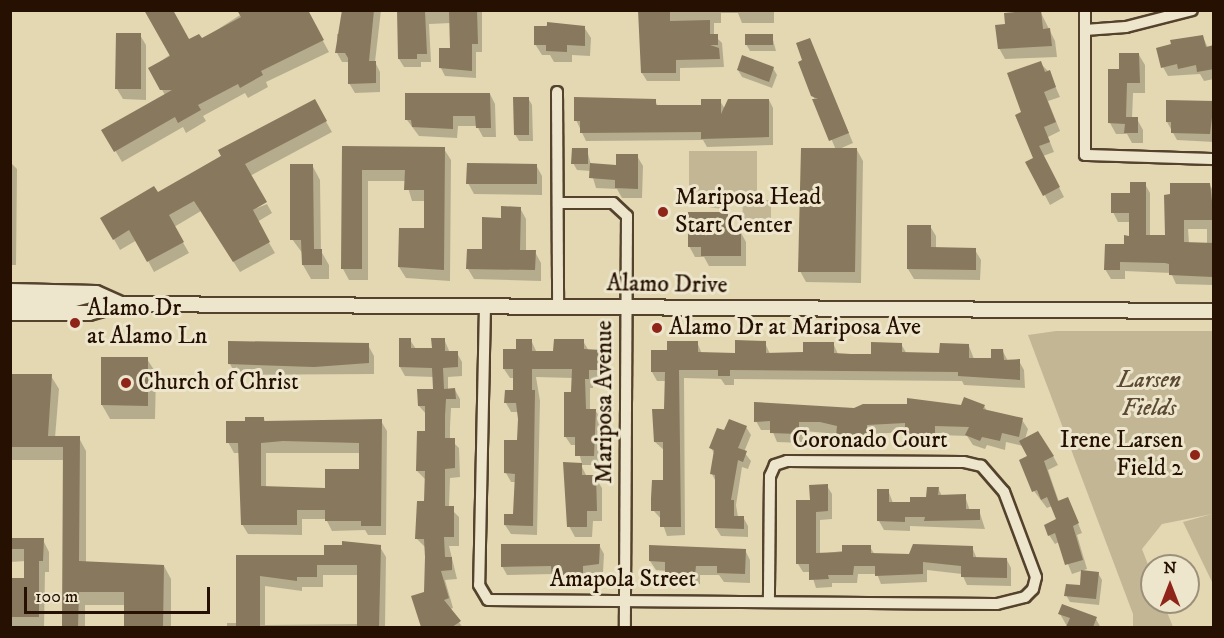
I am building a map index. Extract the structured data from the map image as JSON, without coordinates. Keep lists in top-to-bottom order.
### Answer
{
  "streets": {
    "main road": ["Alamo Drive"],
    "street": ["Mariposa Avenue", "Coronado Court", "Amapola Street"]
  },
  "crossings": [
    ["Alamo Drive", "Mariposa Avenue"],
    ["Alamo Drive", "Amapola Street"],
    ["Mariposa Avenue", "Amapola Street"],
    ["Coronado Court", "Amapola Street"]
  ],
  "parks": ["Larsen Fields"],
  "places": [
    "Mariposa Head Start Center",
    "Alamo Dr at Alamo Ln",
    "Alamo Dr at Mariposa Ave",
    "Church of Christ",
    "Irene Larsen Field 2"
  ],
  "scale_bar": "100 m",
  "north": "top"
}
